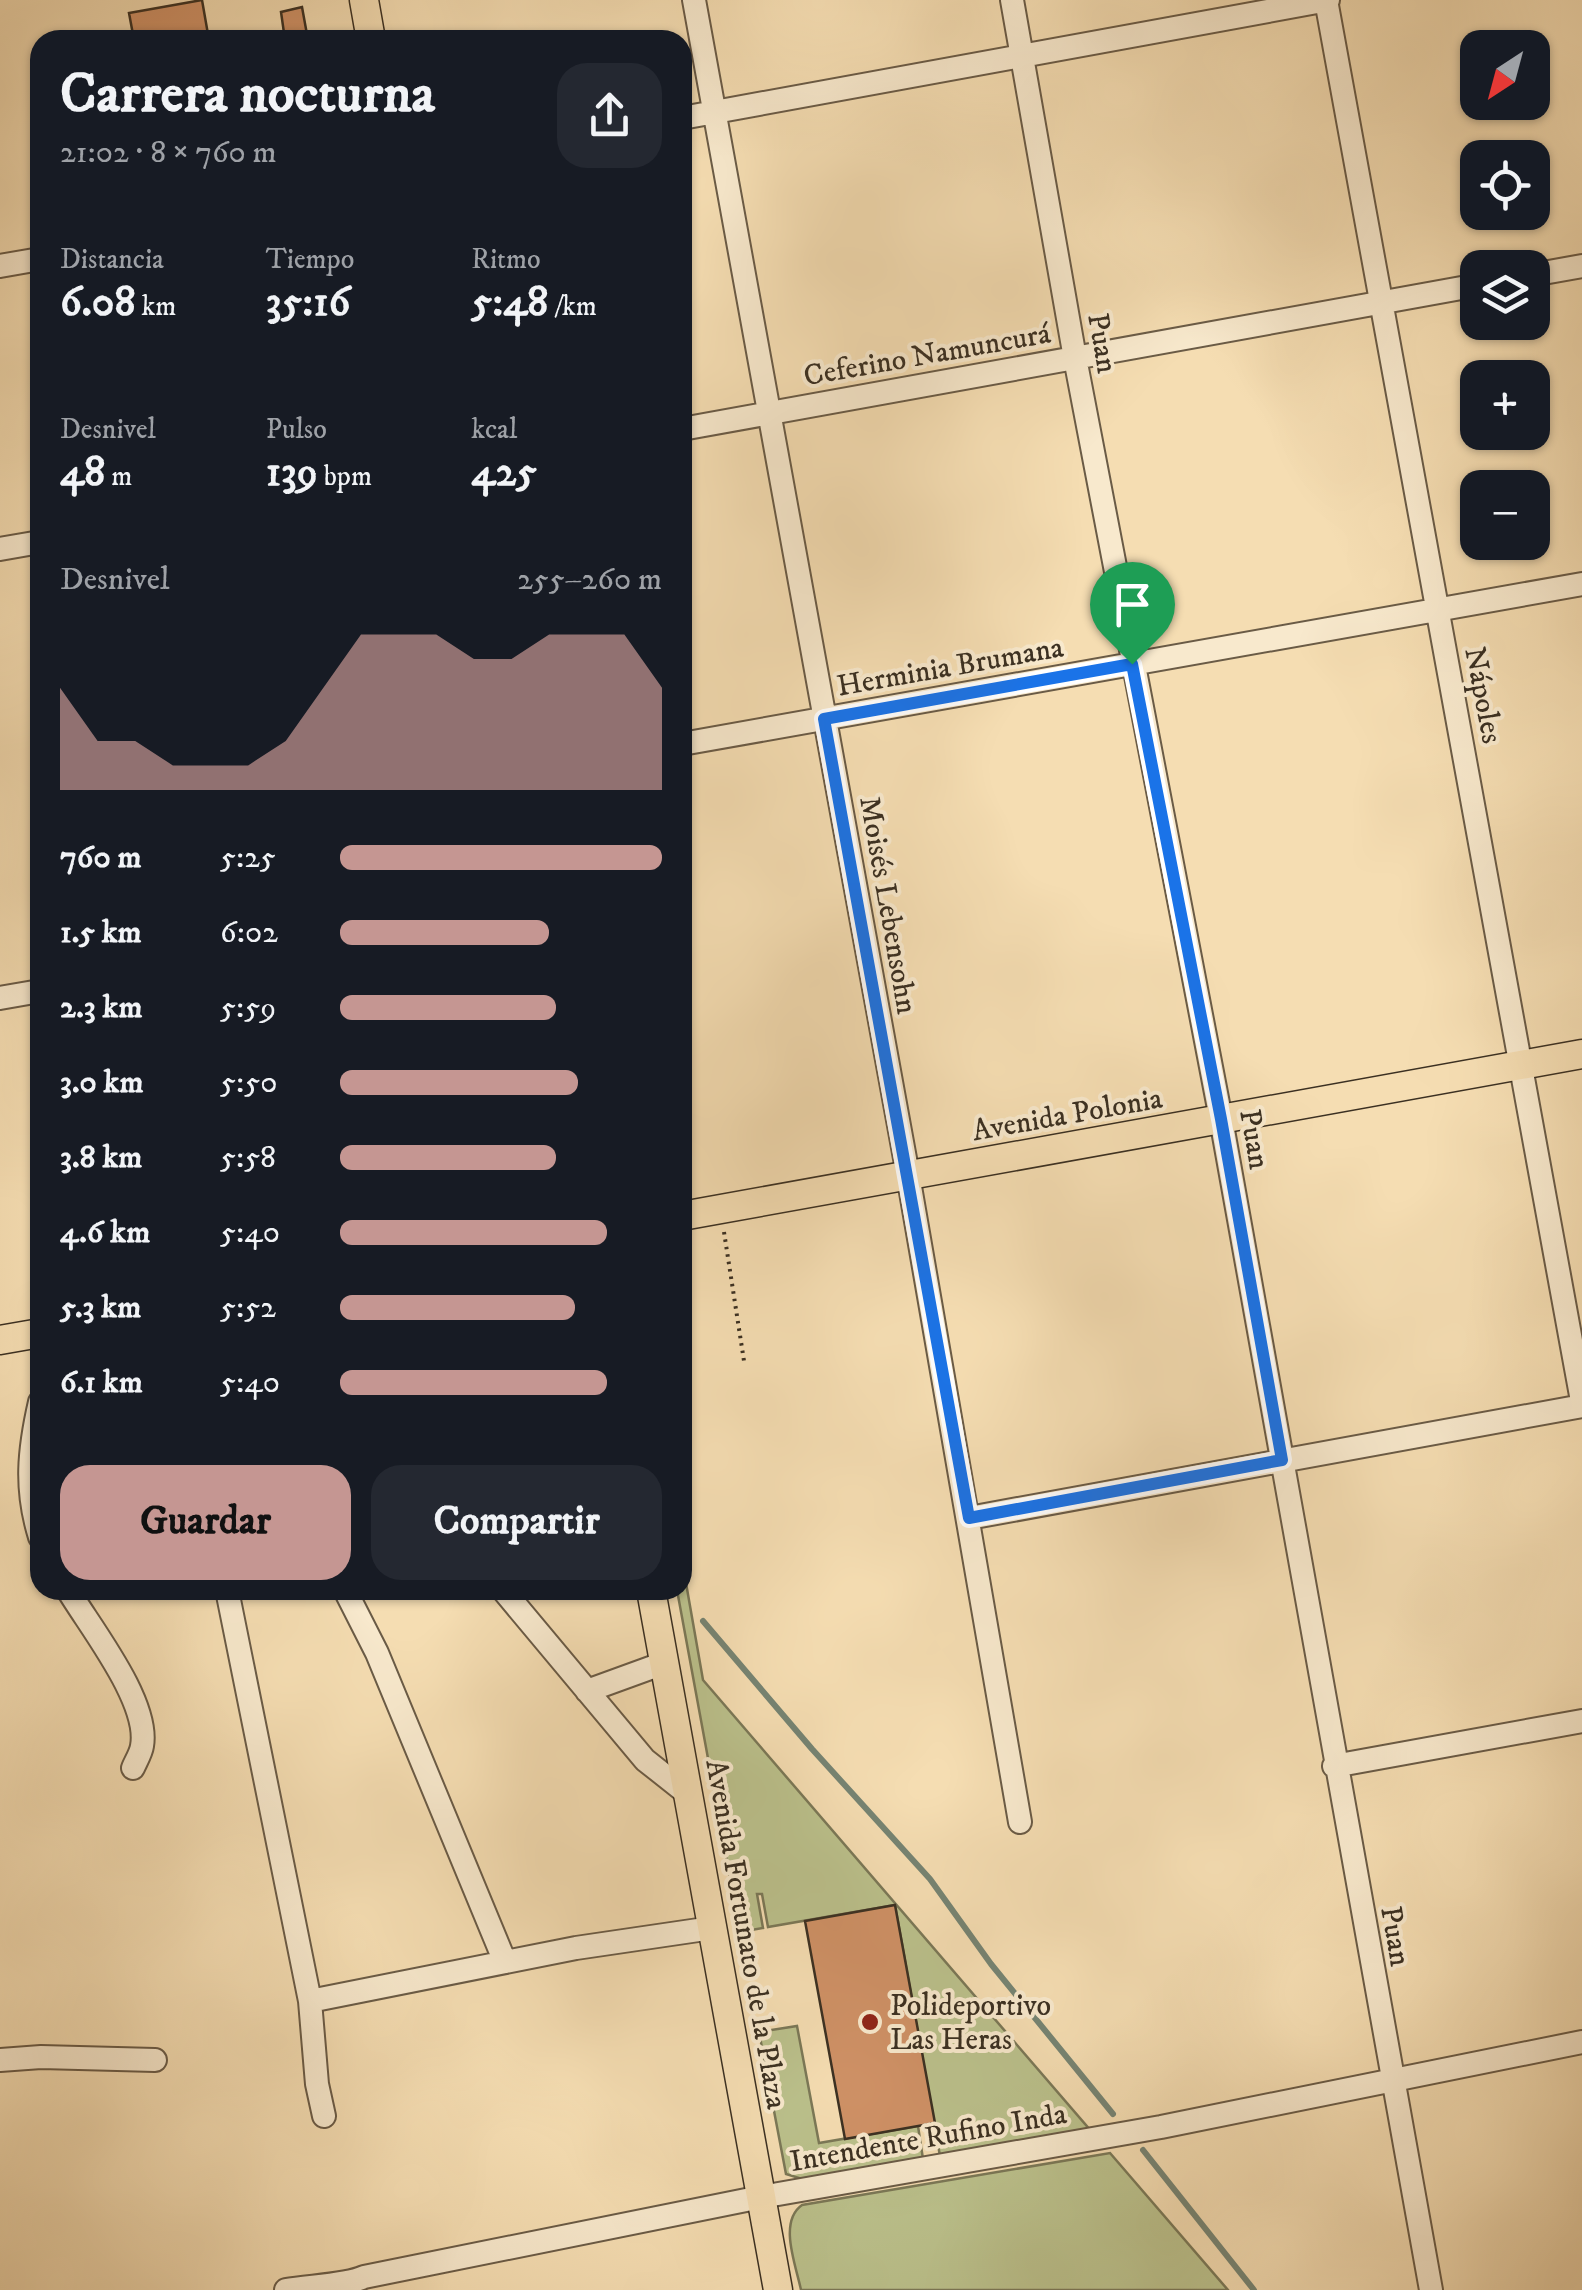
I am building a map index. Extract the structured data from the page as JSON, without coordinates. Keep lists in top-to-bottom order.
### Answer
{
  "streets": {
    "main road": ["Avenida Polonia", "Avenida Fortunato de la Plaza"],
    "street": [
      "Puan",
      "Ceferino Namuncurá",
      "Herminia Brumana",
      "Nápoles",
      "Moisés Lebensohn",
      "Intendente Rufino Inda"
    ]
  },
  "crossings": [
    ["Puan", "Ceferino Namuncurá"],
    ["Puan", "Herminia Brumana"],
    ["Puan", "Avenida Polonia"],
    ["Puan", "Intendente Rufino Inda"],
    ["Ceferino Namuncurá", "Nápoles"],
    ["Ceferino Namuncurá", "Moisés Lebensohn"],
    ["Herminia Brumana", "Nápoles"],
    ["Herminia Brumana", "Moisés Lebensohn"],
    ["Nápoles", "Avenida Polonia"],
    ["Moisés Lebensohn", "Avenida Polonia"],
    ["Avenida Fortunato de la Plaza", "Intendente Rufino Inda"]
  ],
  "places": ["Polideportivo Las Heras"],
  "north": "bottom left",
  "page": {
    "map_buttons": ["+", "−"],
    "heading": ["Carrera nocturna", "21:02 · 8 × 760 m"],
    "stats": [
      ["Distancia", "6.08 km"],
      ["Tiempo", "35:16"],
      ["Ritmo", "5:48 /km"],
      ["Desnivel", "48 m"],
      ["Pulso", "139 bpm"],
      ["kcal", "425"]
    ],
    "chart": ["Desnivel", "255–260 m"],
    "list": [
      {
        "name": "760 m",
        "note": "5:25"
      },
      {
        "name": "1.5 km",
        "note": "6:02"
      },
      {
        "name": "2.3 km",
        "note": "5:59"
      },
      {
        "name": "3.0 km",
        "note": "5:50"
      },
      {
        "name": "3.8 km",
        "note": "5:58"
      },
      {
        "name": "4.6 km",
        "note": "5:40"
      },
      {
        "name": "5.3 km",
        "note": "5:52"
      },
      {
        "name": "6.1 km",
        "note": "5:40"
      }
    ],
    "buttons": ["Guardar", "Compartir"]
  }
}
